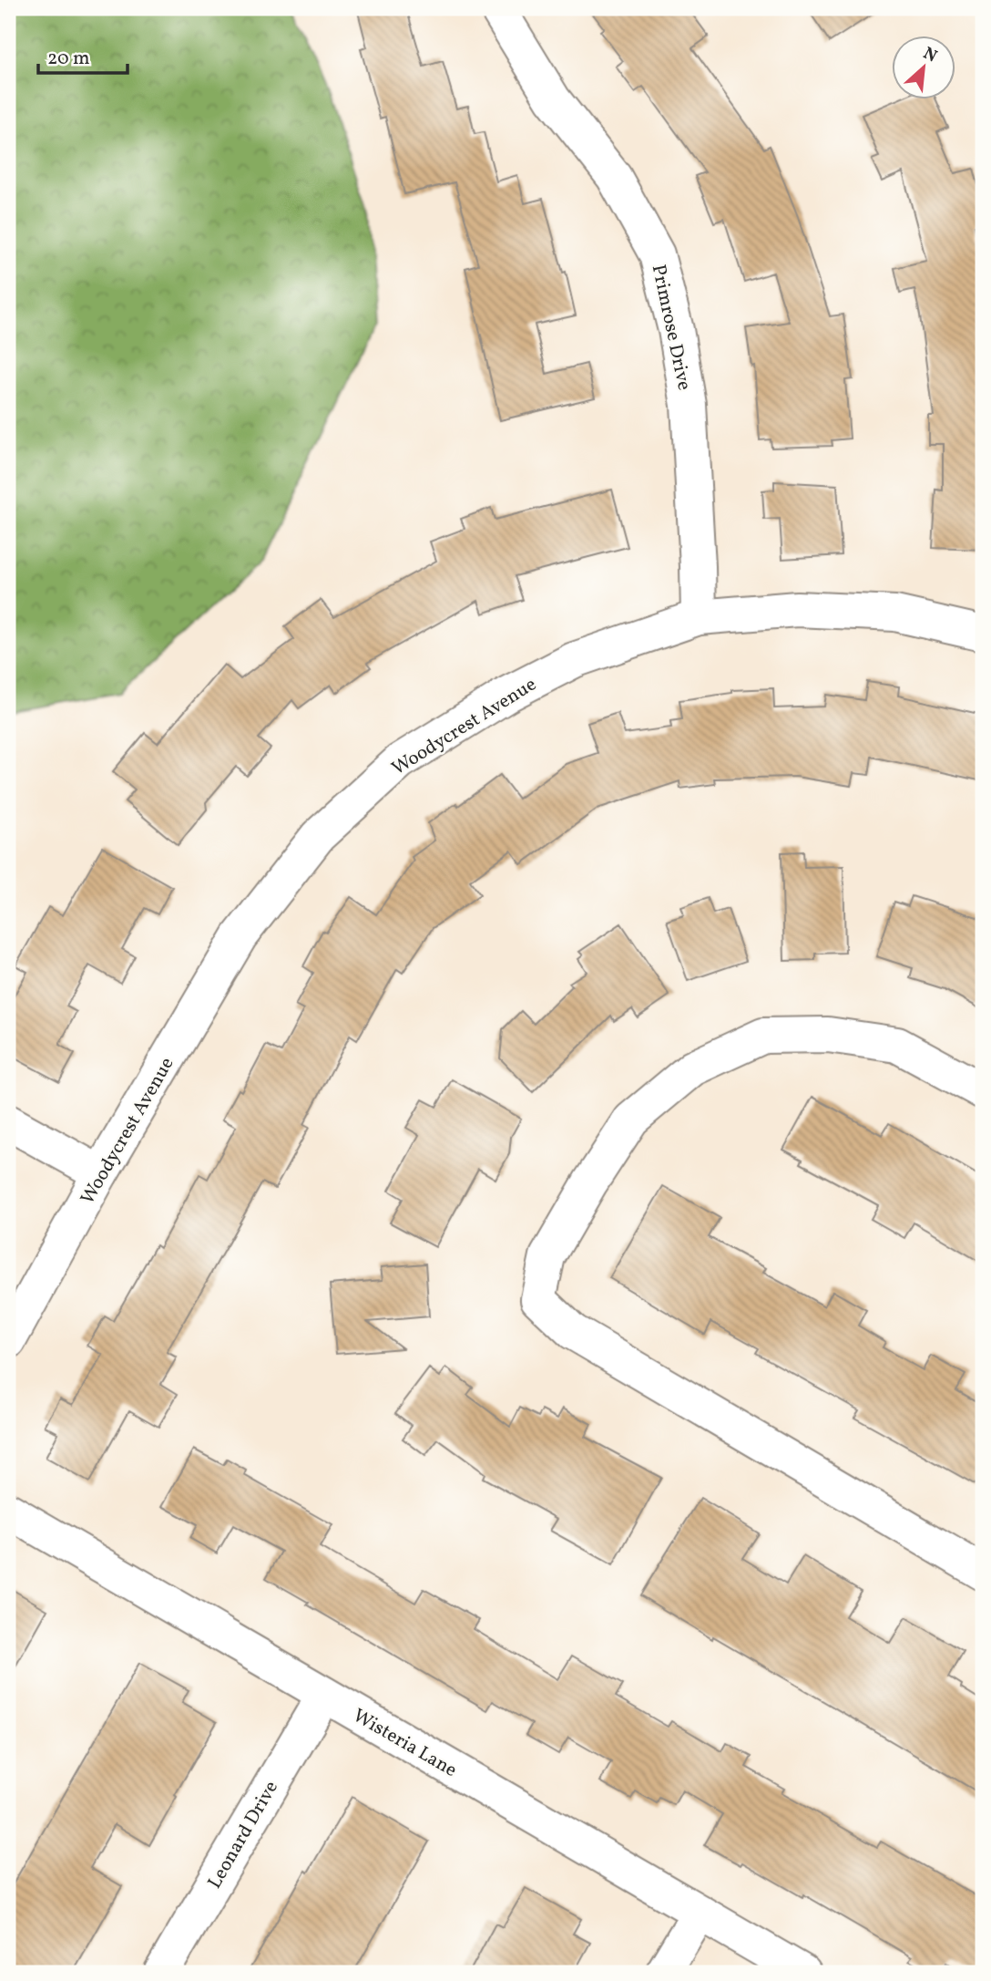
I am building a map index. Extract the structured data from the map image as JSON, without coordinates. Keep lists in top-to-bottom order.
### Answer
{
  "streets": {
    "street": [
      "Primrose Drive",
      "Woodycrest Avenue",
      "Wisteria Lane",
      "Leonard Drive"
    ]
  },
  "crossings": [
    ["Primrose Drive", "Woodycrest Avenue"],
    ["Wisteria Lane", "Leonard Drive"]
  ],
  "scale_bar": "20 m",
  "north": "top right"
}
